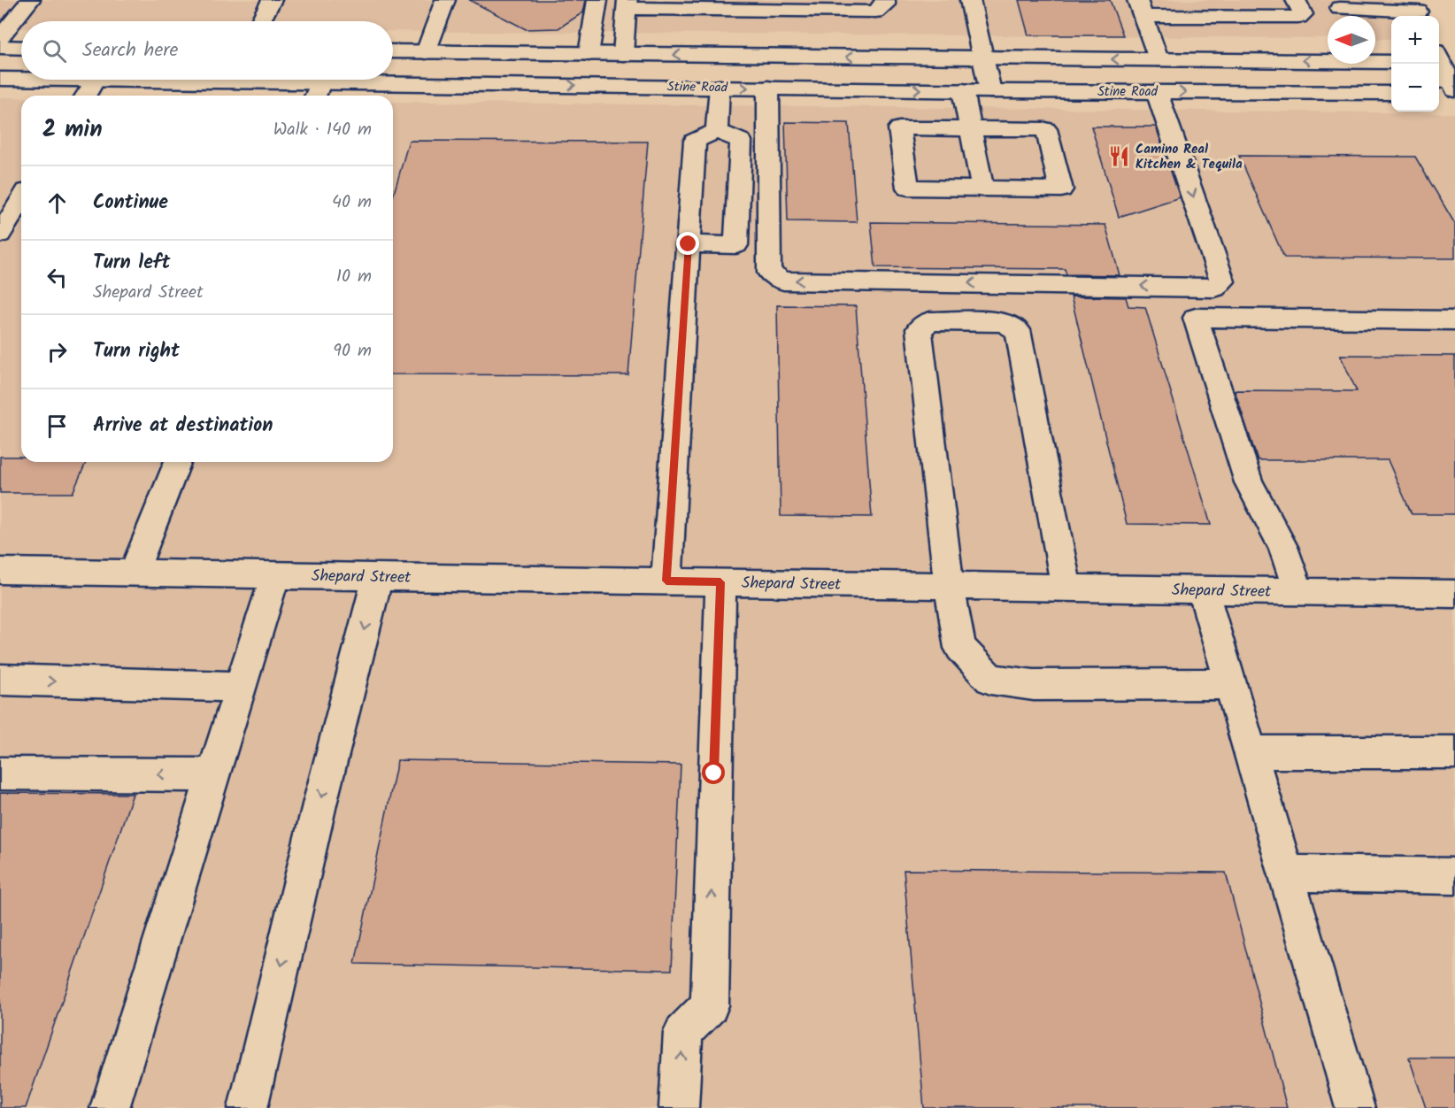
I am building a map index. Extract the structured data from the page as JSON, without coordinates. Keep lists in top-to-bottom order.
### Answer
{
  "streets": {
    "main road": ["Stine Road", "Shepard Street"]
  },
  "places": {
    "restaurant": ["Camino Real Kitchen & Tequila"]
  },
  "north": "left",
  "page": {
    "map_buttons": ["+", "−"],
    "search": "Search here",
    "heading": ["2 min", "Walk · 140 m"],
    "list": [
      ["Continue", "40 m"],
      ["Turn left", "Shepard Street", "10 m"],
      ["Turn right", "90 m"],
      "Arrive at destination"
    ]
  }
}
